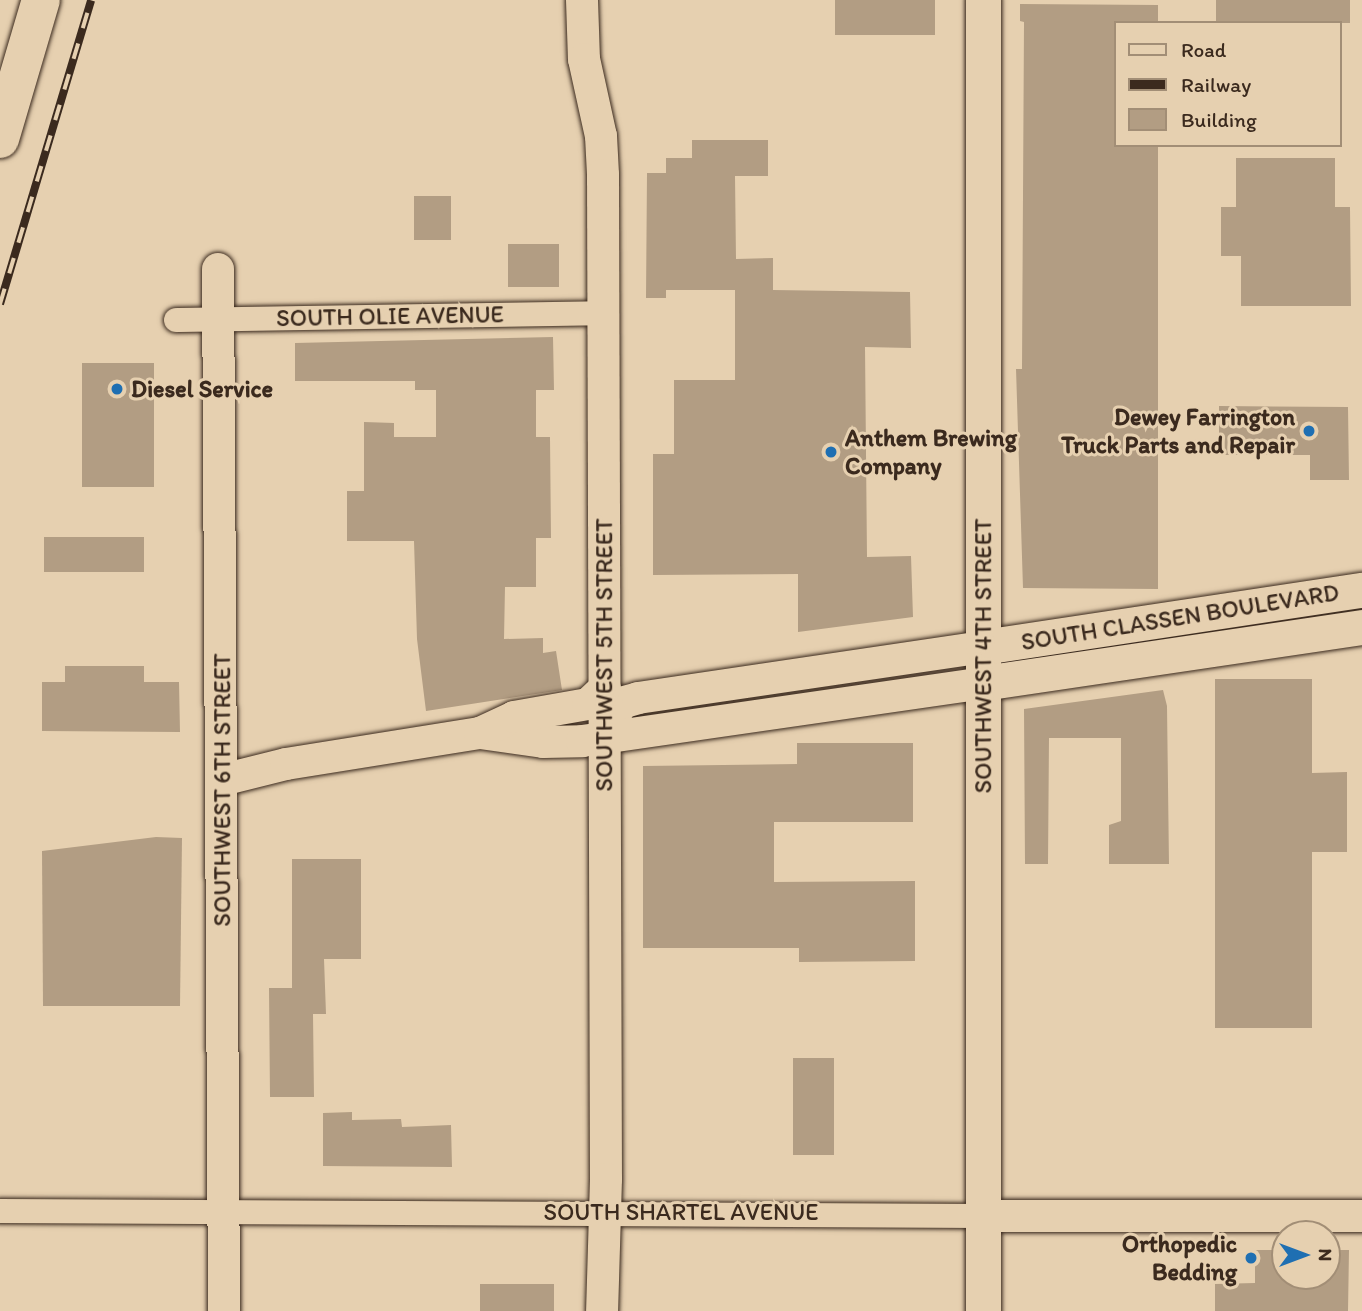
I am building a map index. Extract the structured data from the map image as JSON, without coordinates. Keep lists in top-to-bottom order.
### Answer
{
  "streets": {
    "main road": ["SOUTH CLASSEN BOULEVARD", "SOUTHWEST 4TH STREET"],
    "street": [
      "SOUTH OLIE AVENUE",
      "SOUTHWEST 5TH STREET",
      "SOUTHWEST 6TH STREET",
      "SOUTH SHARTEL AVENUE"
    ]
  },
  "crossings": [
    ["SOUTH OLIE AVENUE", "SOUTHWEST 5TH STREET"],
    ["SOUTH OLIE AVENUE", "SOUTHWEST 6TH STREET"],
    ["SOUTH CLASSEN BOULEVARD", "SOUTHWEST 5TH STREET"],
    ["SOUTH CLASSEN BOULEVARD", "SOUTHWEST 4TH STREET"],
    ["SOUTH CLASSEN BOULEVARD", "SOUTHWEST 6TH STREET"],
    ["SOUTHWEST 5TH STREET", "SOUTH SHARTEL AVENUE"],
    ["SOUTHWEST 4TH STREET", "SOUTH SHARTEL AVENUE"],
    ["SOUTHWEST 6TH STREET", "SOUTH SHARTEL AVENUE"]
  ],
  "places": [
    "Diesel Service",
    "Dewey Farrington Truck Parts and Repair",
    "Anthem Brewing Company",
    "Orthopedic Bedding"
  ],
  "legend": ["Road", "Railway", "Building"],
  "north": "right"
}
